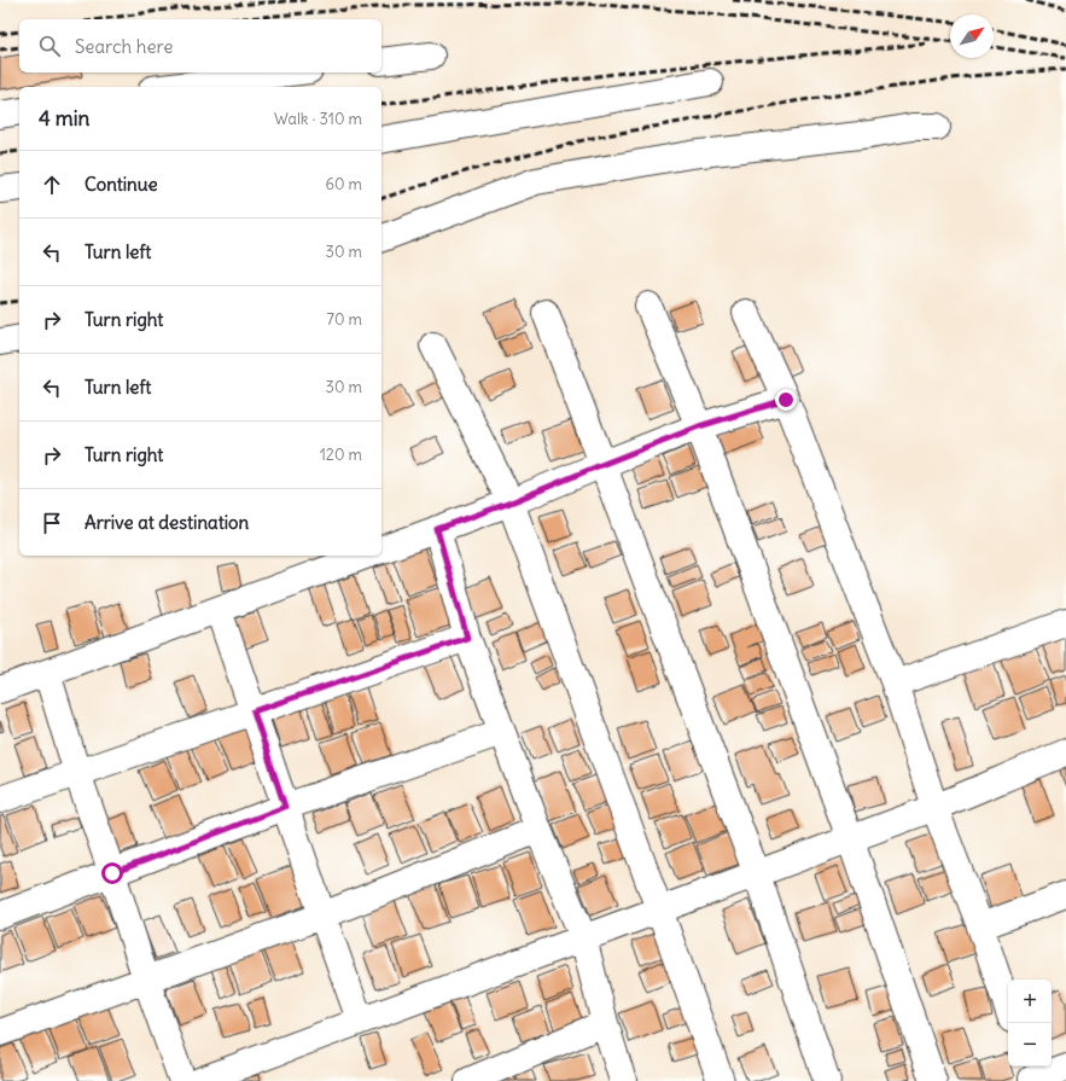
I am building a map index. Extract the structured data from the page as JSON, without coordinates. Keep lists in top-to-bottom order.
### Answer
{
  "north": "top right",
  "page": {
    "search": "Search here",
    "heading": ["4 min", "Walk · 310 m"],
    "list": [
      ["Continue", "60 m"],
      ["Turn left", "30 m"],
      ["Turn right", "70 m"],
      ["Turn left", "30 m"],
      ["Turn right", "120 m"],
      "Arrive at destination"
    ],
    "map_buttons": ["+", "−"]
  }
}
